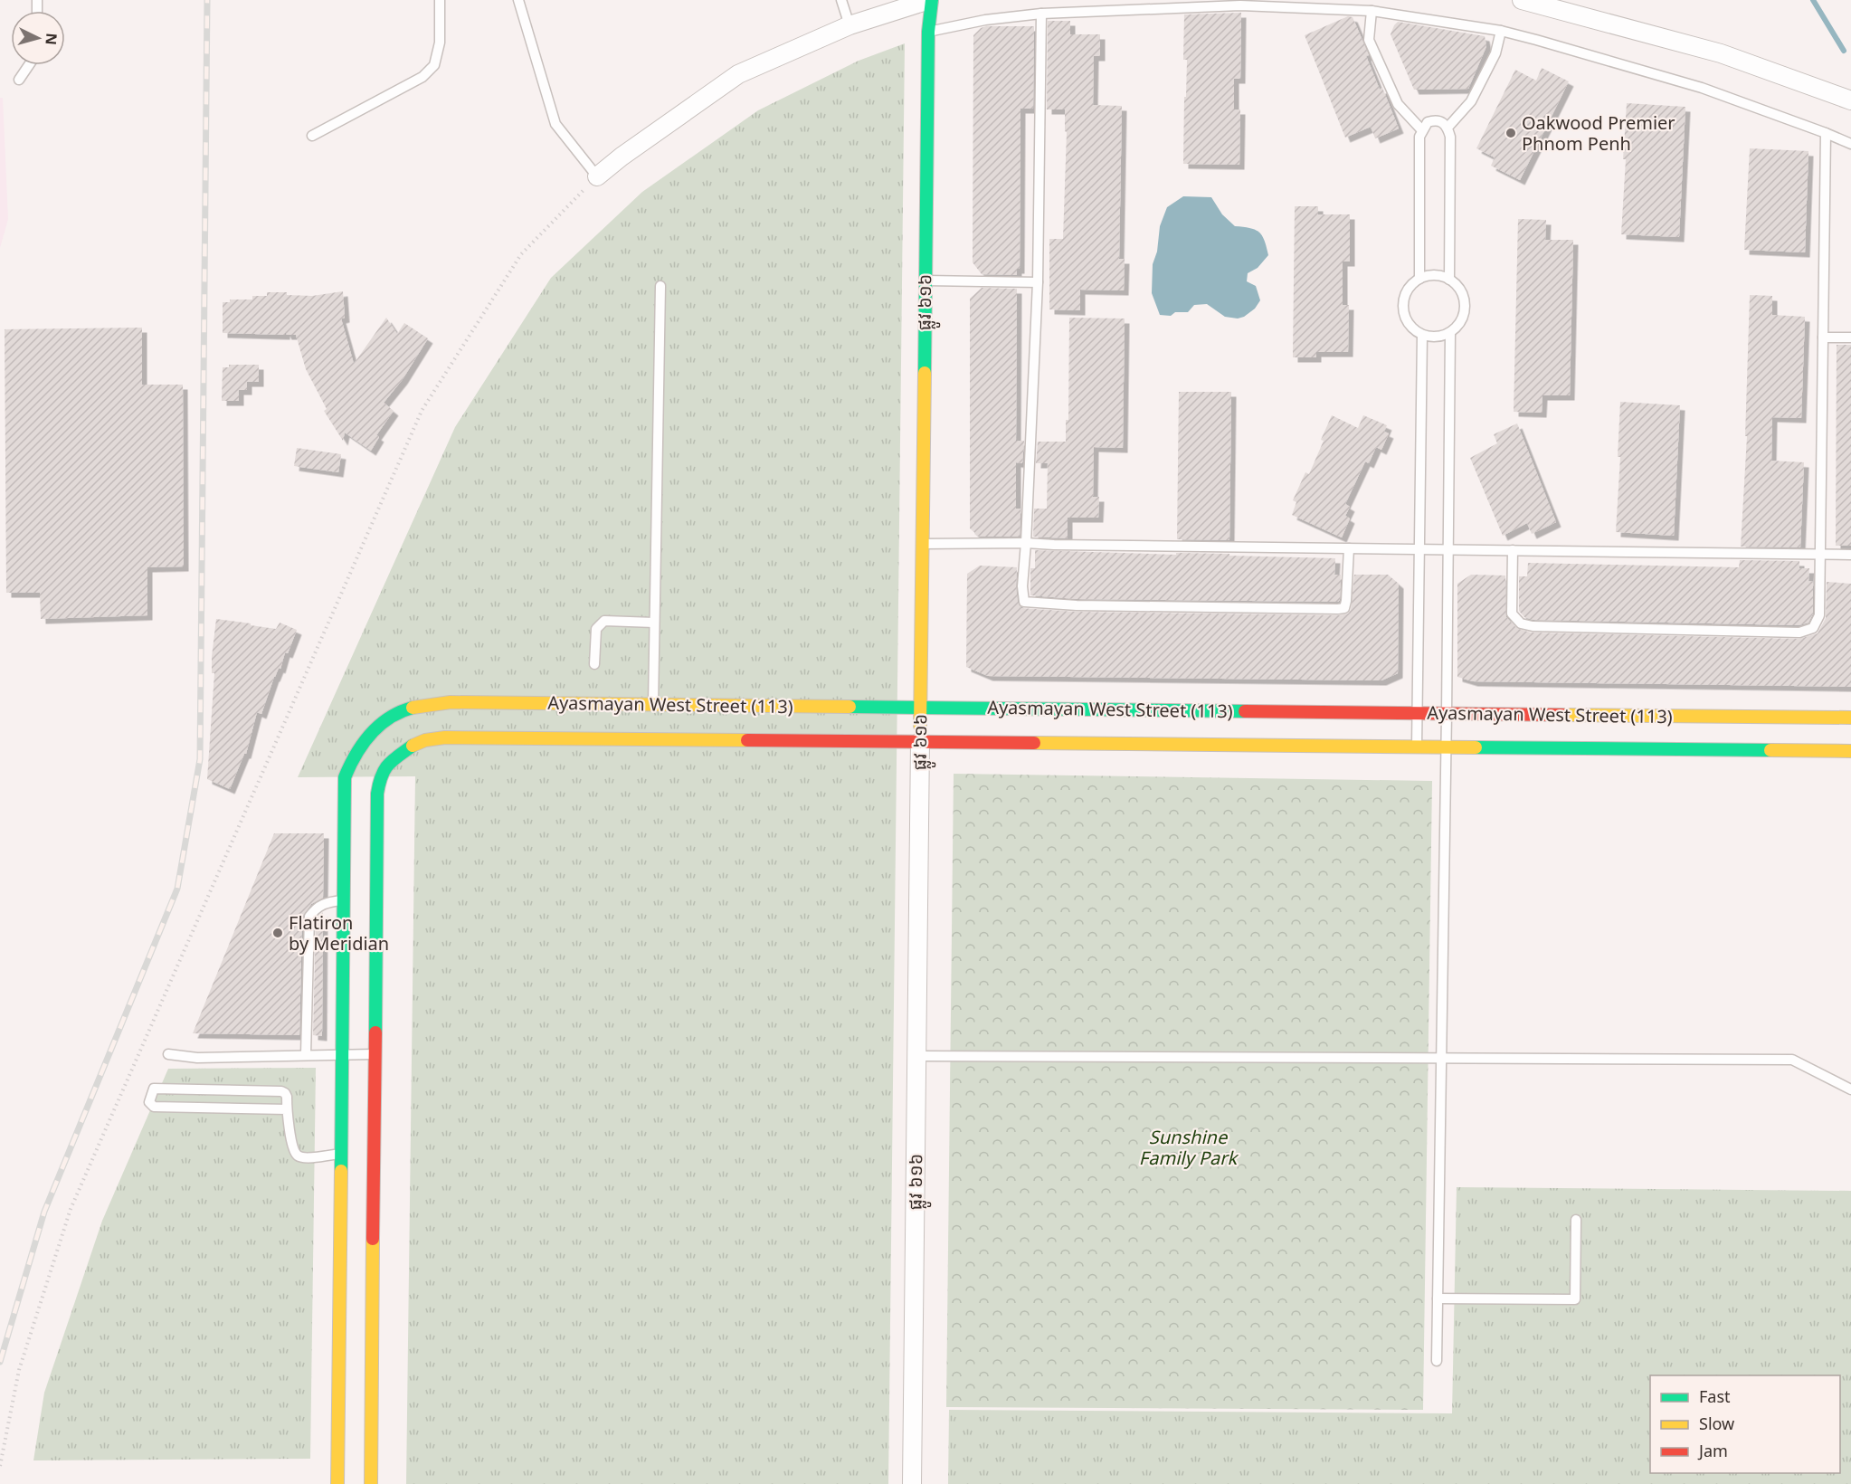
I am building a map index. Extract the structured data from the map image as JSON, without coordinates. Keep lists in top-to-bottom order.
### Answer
{
  "streets": {
    "street": ["ផ្លូវ ៦១៦", "Ayasmayan West Street (113)"]
  },
  "crossings": [
    ["ផ្លូវ ៦១៦", "Ayasmayan West Street (113)"]
  ],
  "parks": ["Sunshine Family Park"],
  "places": ["Oakwood Premier Phnom Penh", "Flatiron by Meridian"],
  "legend": ["Fast", "Slow", "Jam"],
  "north": "right"
}
